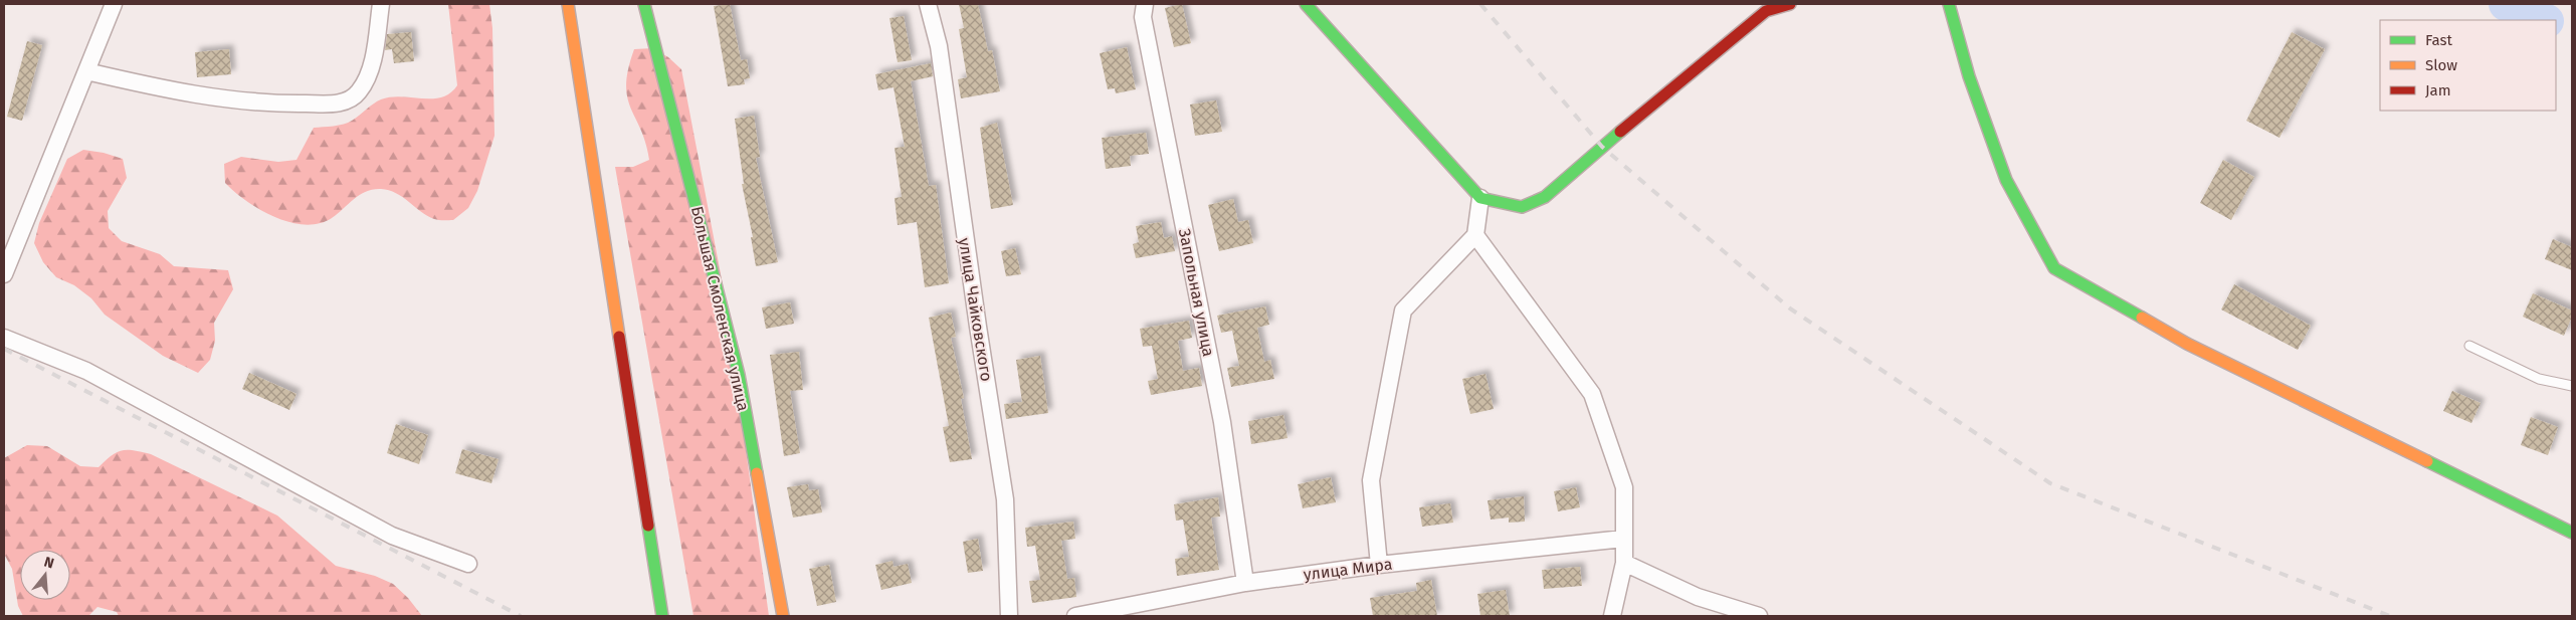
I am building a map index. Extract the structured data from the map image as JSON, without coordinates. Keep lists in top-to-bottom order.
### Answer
{
  "streets": {
    "street": [
      "Запольная улица",
      "Большая Смоленская улица",
      "улица Чайковского",
      "улица Мира"
    ]
  },
  "crossings": [
    ["Запольная улица", "улица Мира"]
  ],
  "legend": ["Fast", "Slow", "Jam"],
  "north": "top"
}
